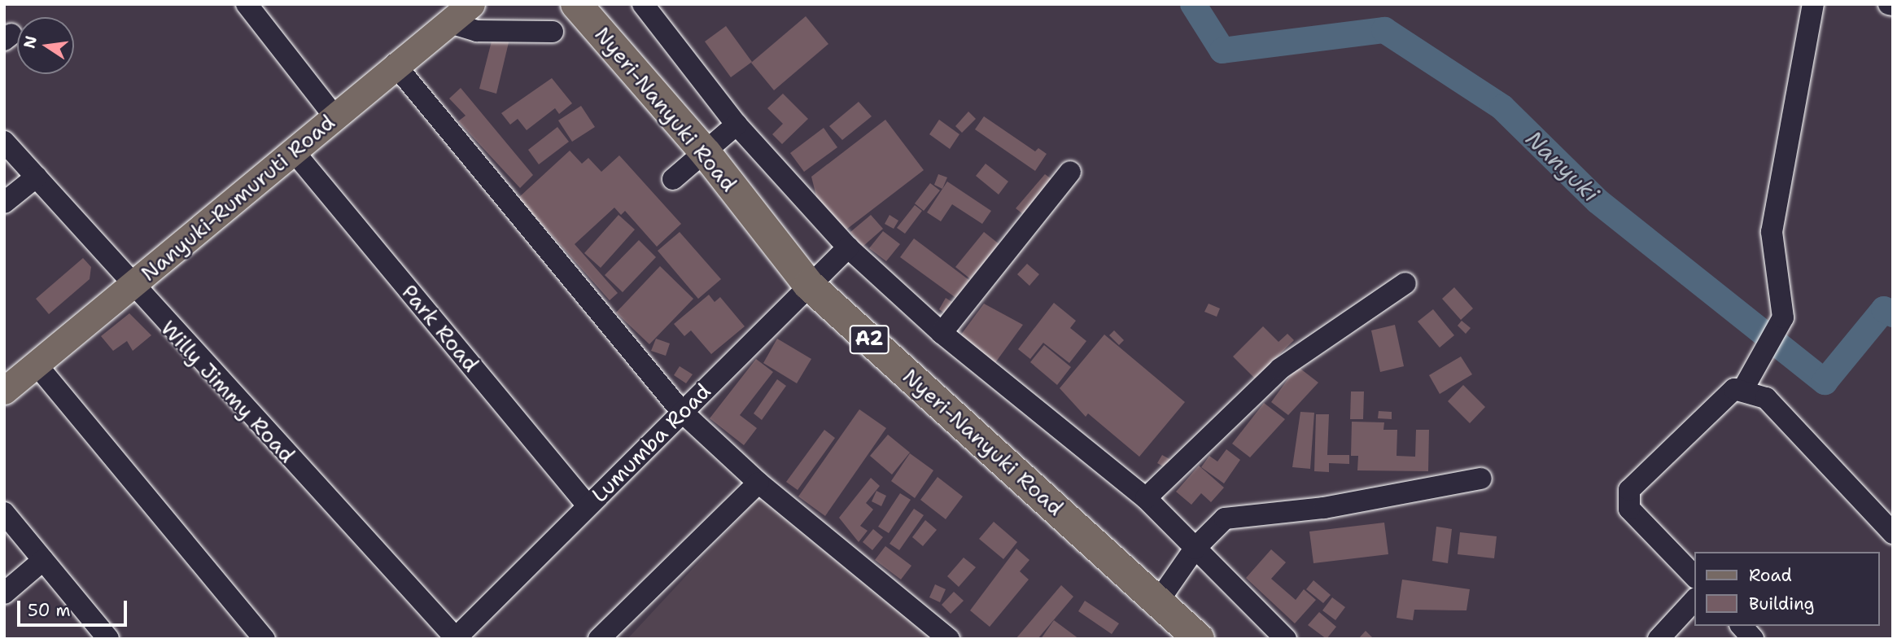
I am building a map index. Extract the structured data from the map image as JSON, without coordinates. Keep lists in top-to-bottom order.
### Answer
{
  "streets": {
    "highway": ["Nyeri-Nanyuki Road", "A2"],
    "main road": ["Nanyuki-Rumuruti Road"],
    "street": ["Park Road", "Willy Jimmy Road", "Lumumba Road"]
  },
  "crossings": [
    ["Nyeri-Nanyuki Road", "Lumumba Road"],
    ["Nanyuki-Rumuruti Road", "Park Road"],
    ["Nanyuki-Rumuruti Road", "Willy Jimmy Road"],
    ["Park Road", "Lumumba Road"],
    ["Willy Jimmy Road", "Lumumba Road"]
  ],
  "water": ["Nanyuki"],
  "legend": ["Road", "Building"],
  "scale_bar": "50 m",
  "north": "left"
}
